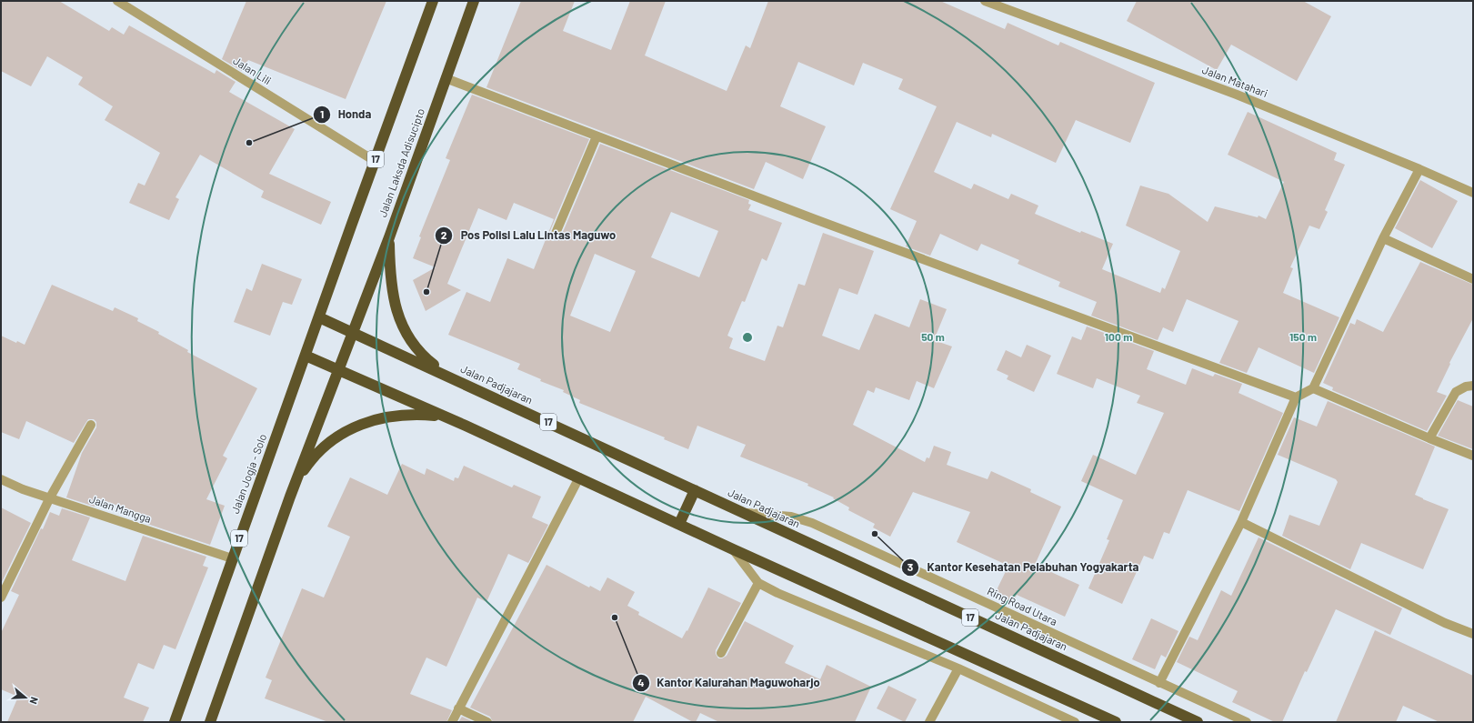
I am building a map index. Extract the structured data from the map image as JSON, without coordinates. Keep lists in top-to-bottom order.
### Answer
{
  "streets": {
    "highway": [
      "17",
      "Jalan Laksda Adisucipto",
      "Jalan Padjajaran",
      "Jalan Jogja - Solo"
    ],
    "street": [
      "Jalan Lili",
      "Jalan Matahari",
      "Jalan Mangga",
      "Ring Road Utara"
    ]
  },
  "crossings": [
    ["Jalan Lili", "17"],
    ["17", "Jalan Padjajaran"],
    ["17", "Jalan Jogja - Solo"],
    ["Jalan Laksda Adisucipto", "Jalan Padjajaran"],
    ["Jalan Padjajaran", "Jalan Jogja - Solo"],
    ["Jalan Padjajaran", "Ring Road Utara"],
    ["Jalan Jogja - Solo", "Jalan Mangga"]
  ],
  "places": [
    "Honda",
    "Pos Polisi Lalu Lintas Maguwo",
    "Kantor Kesehatan Pelabuhan Yogyakarta",
    "Kantor Kalurahan Maguwoharjo"
  ],
  "north": "right",
  "rings": ["50 m", "100 m", "150 m"]
}
